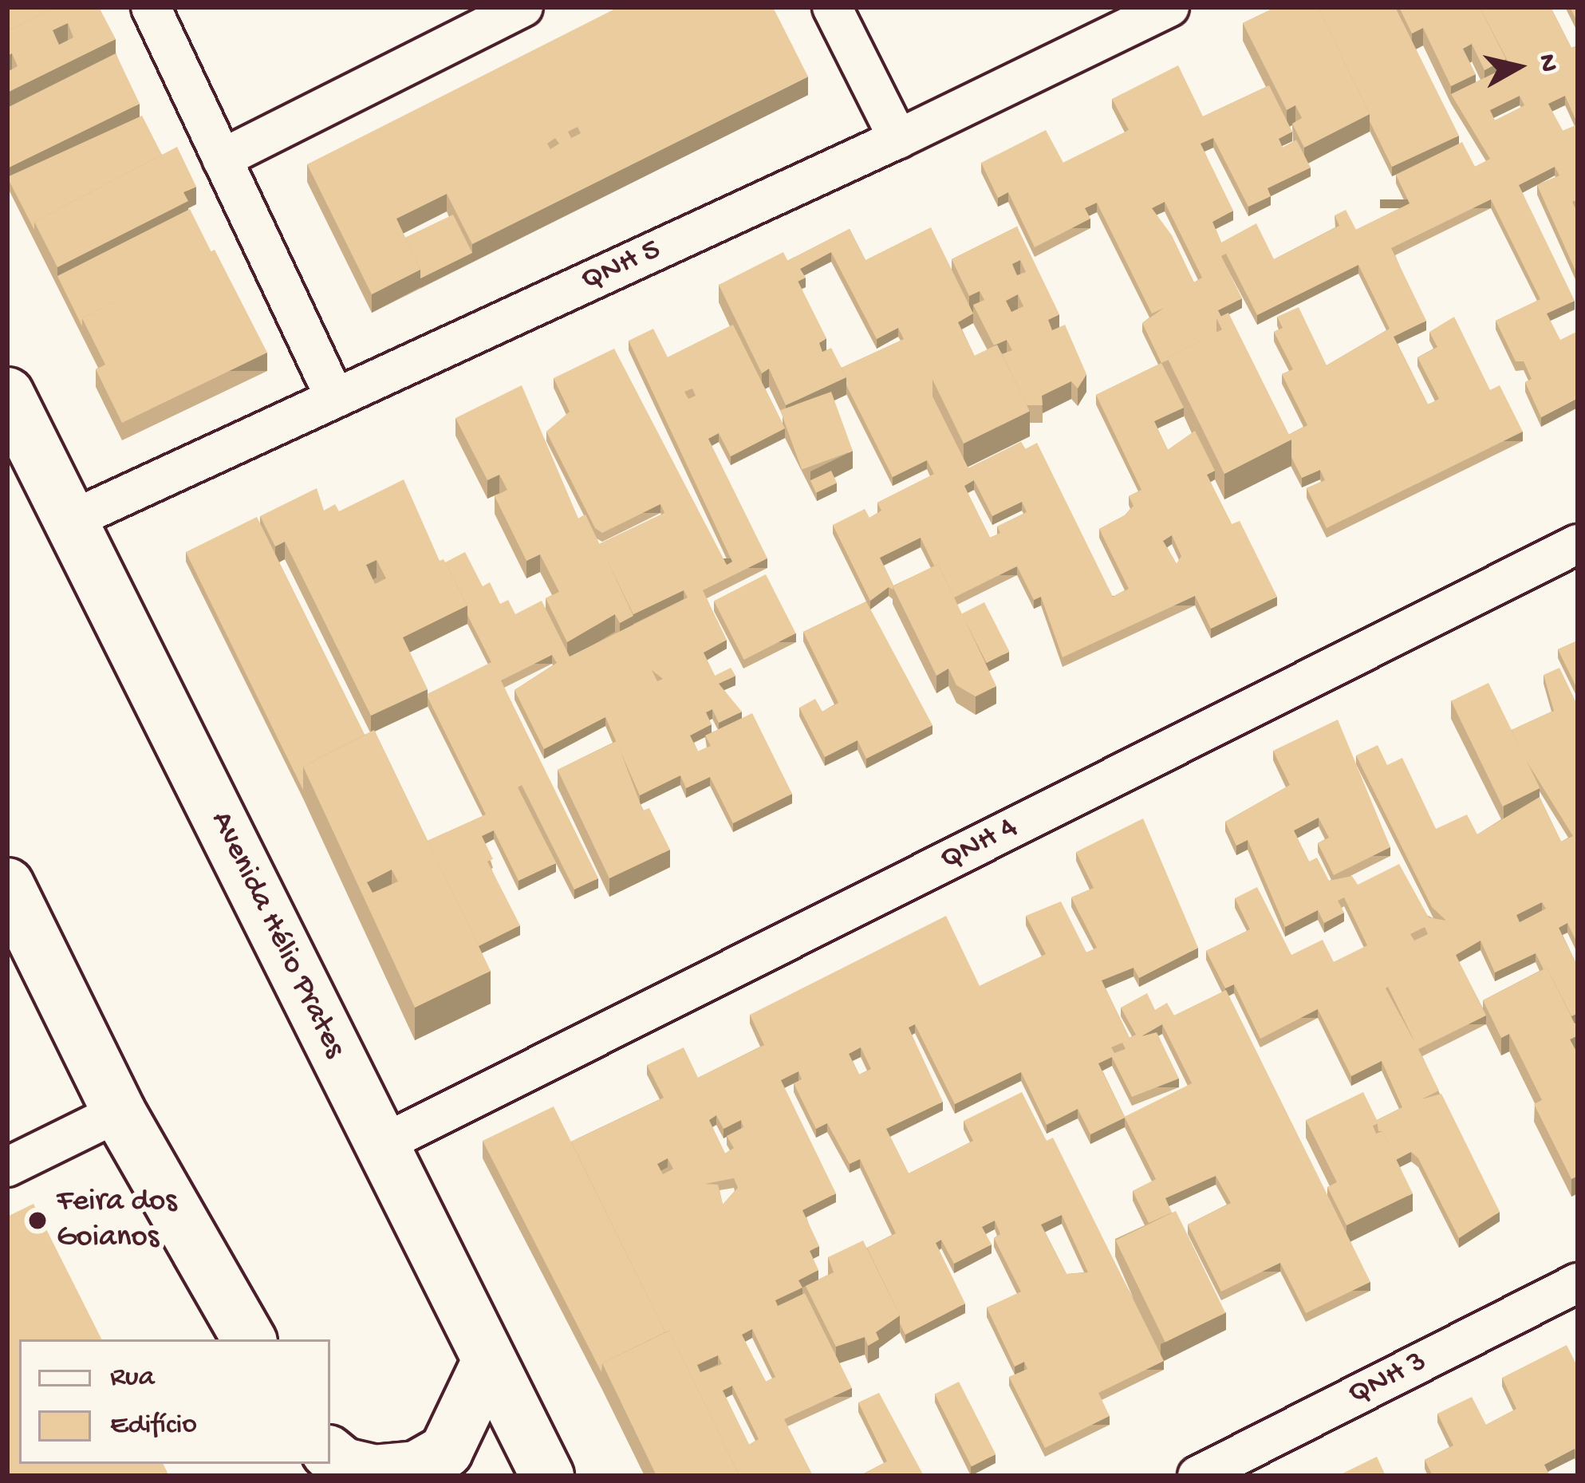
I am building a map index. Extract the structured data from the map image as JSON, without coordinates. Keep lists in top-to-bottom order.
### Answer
{
  "streets": {
    "main road": ["Avenida Hélio Prates"],
    "street": ["QNH 5", "QNH 4", "QNH 3"]
  },
  "crossings": [
    ["QNH 5", "Avenida Hélio Prates"],
    ["QNH 4", "Avenida Hélio Prates"]
  ],
  "places": ["Feira dos Goianos"],
  "legend": ["Rua", "Edifício"],
  "north": "right"
}
